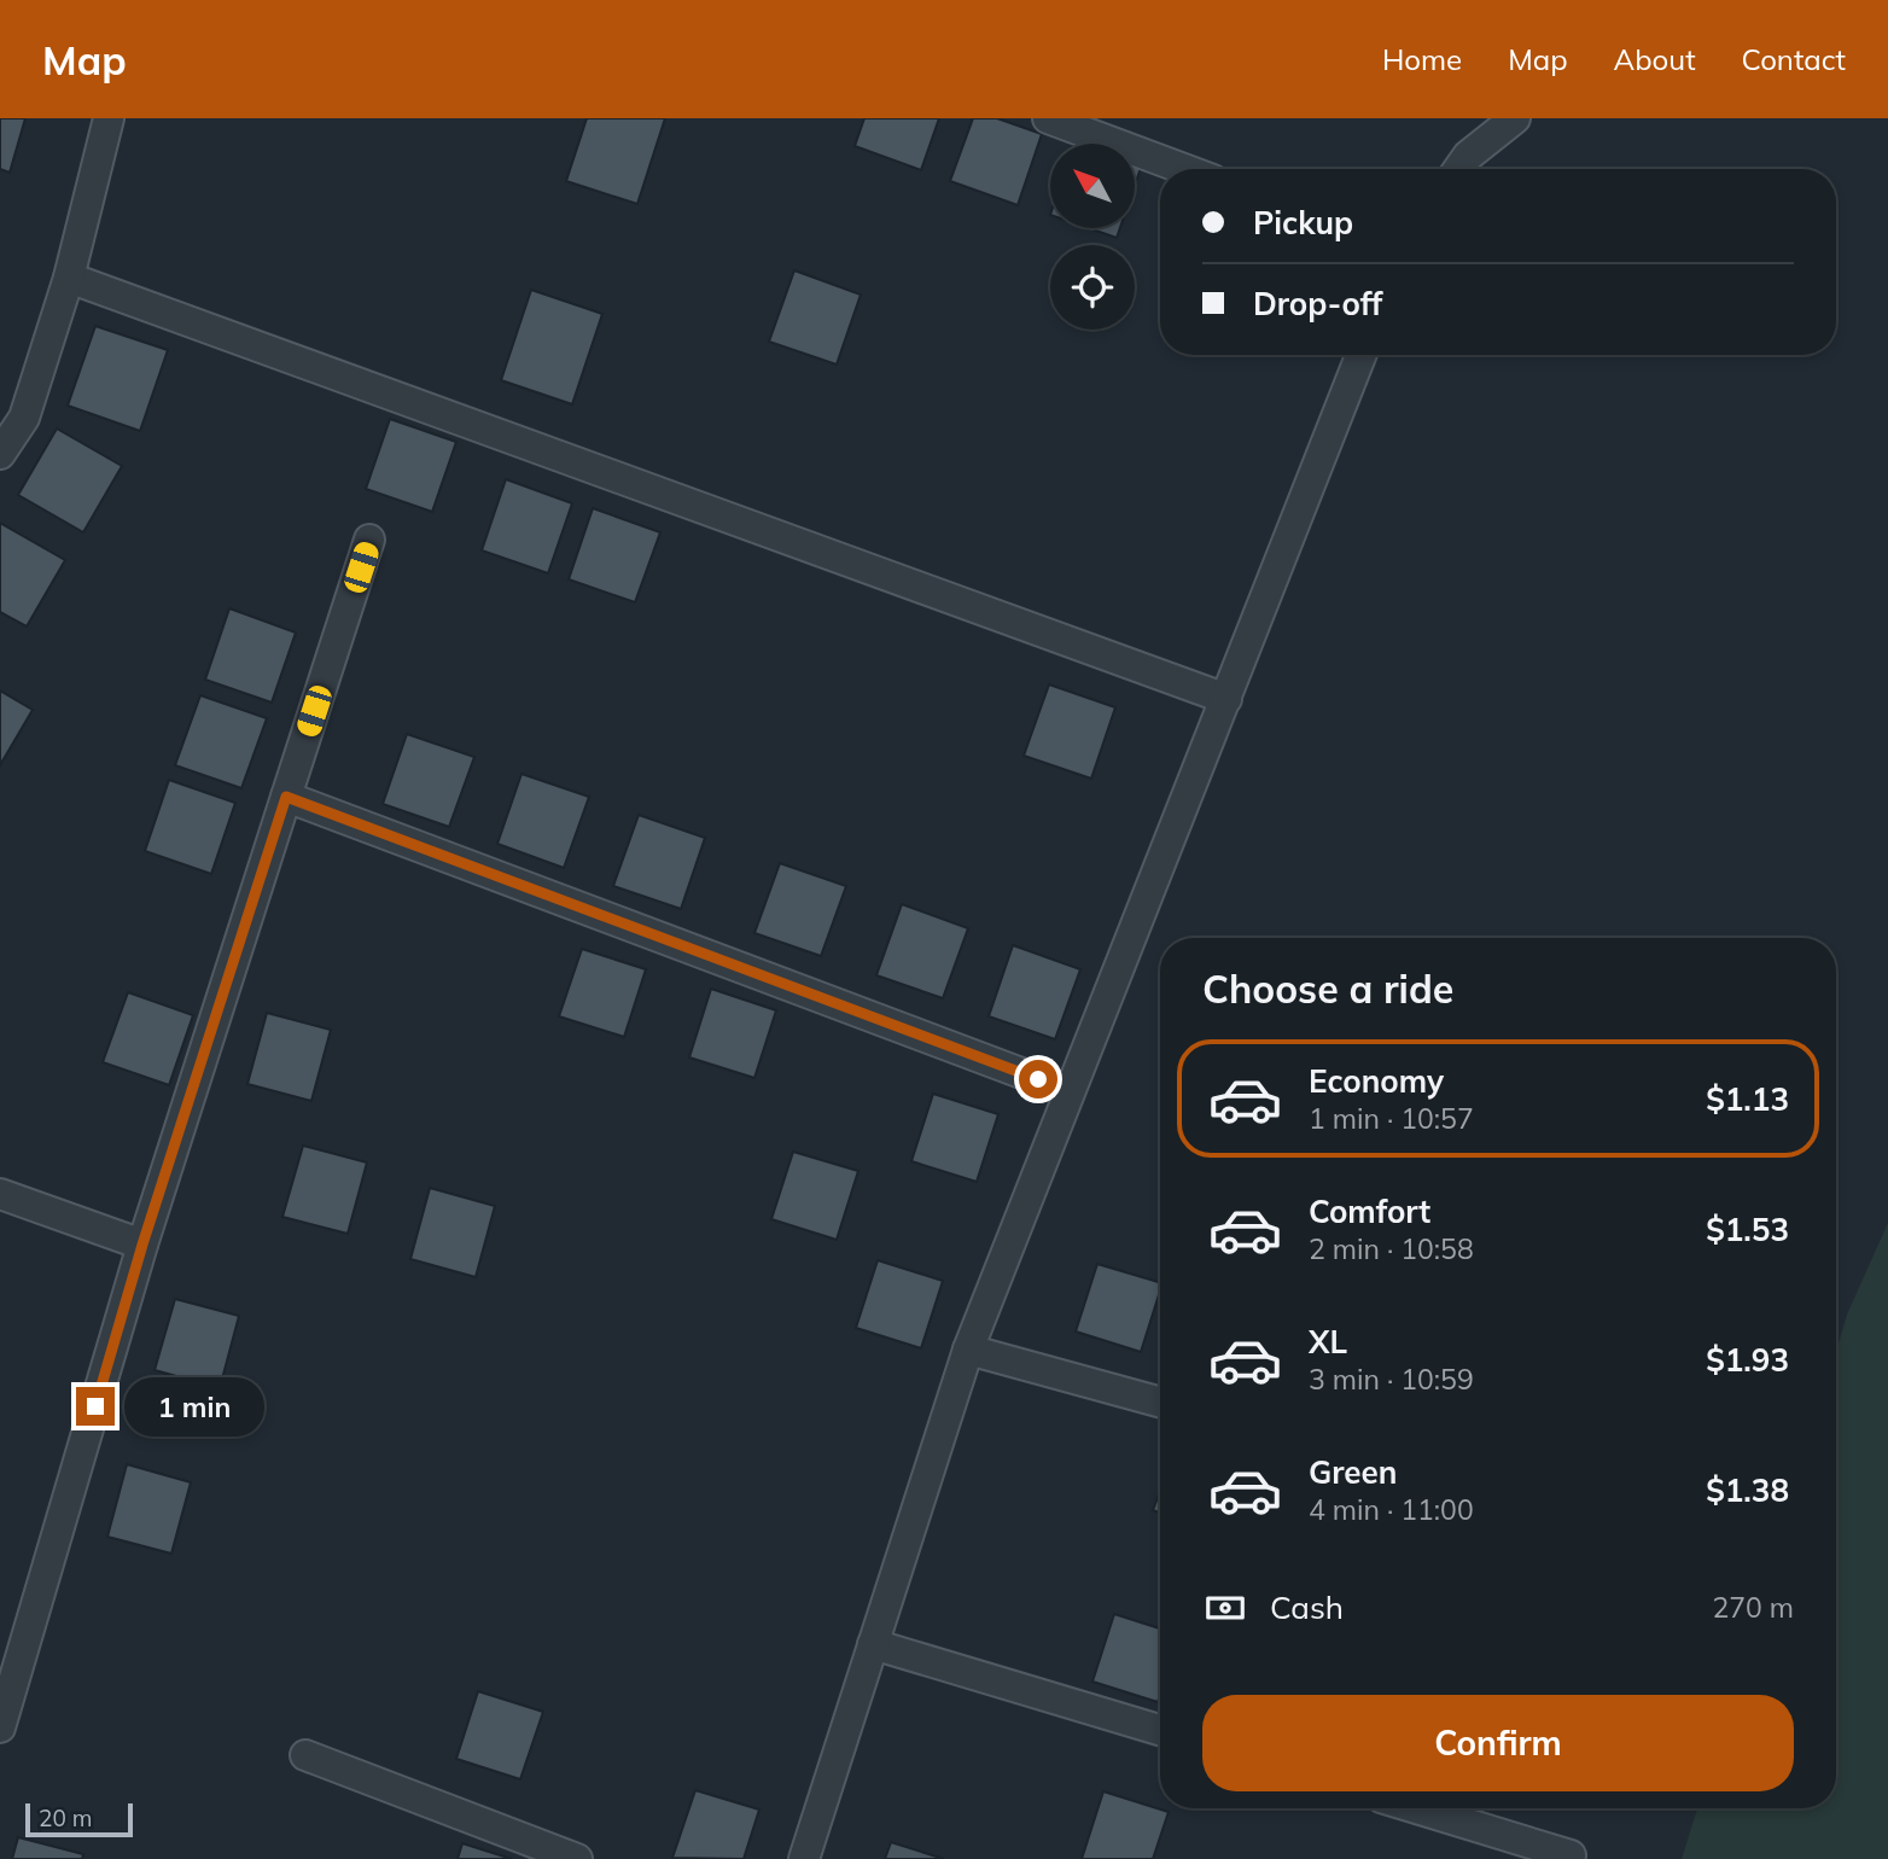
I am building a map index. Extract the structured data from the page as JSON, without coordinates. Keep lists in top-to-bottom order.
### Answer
{
  "scale_bar": "20 m",
  "north": "top left",
  "page": {
    "header": "Map",
    "nav": [
      "Home",
      "Map",
      "About",
      "Contact"
    ],
    "banner": ["Pickup", "Drop-off"],
    "heading": "Choose a ride",
    "list": [
      {
        "name": "Economy",
        "note": "1 min · 10:57",
        "value": "$1.13"
      },
      {
        "name": "Comfort",
        "note": "2 min · 10:58",
        "value": "$1.53"
      },
      {
        "name": "XL",
        "note": "3 min · 10:59",
        "value": "$1.93"
      },
      {
        "name": "Green",
        "note": "4 min · 11:00",
        "value": "$1.38"
      }
    ],
    "bubble": "1 min",
    "pay": ["Cash", "270 m"],
    "buttons": "Confirm",
    "scale": "20 m"
  }
}
